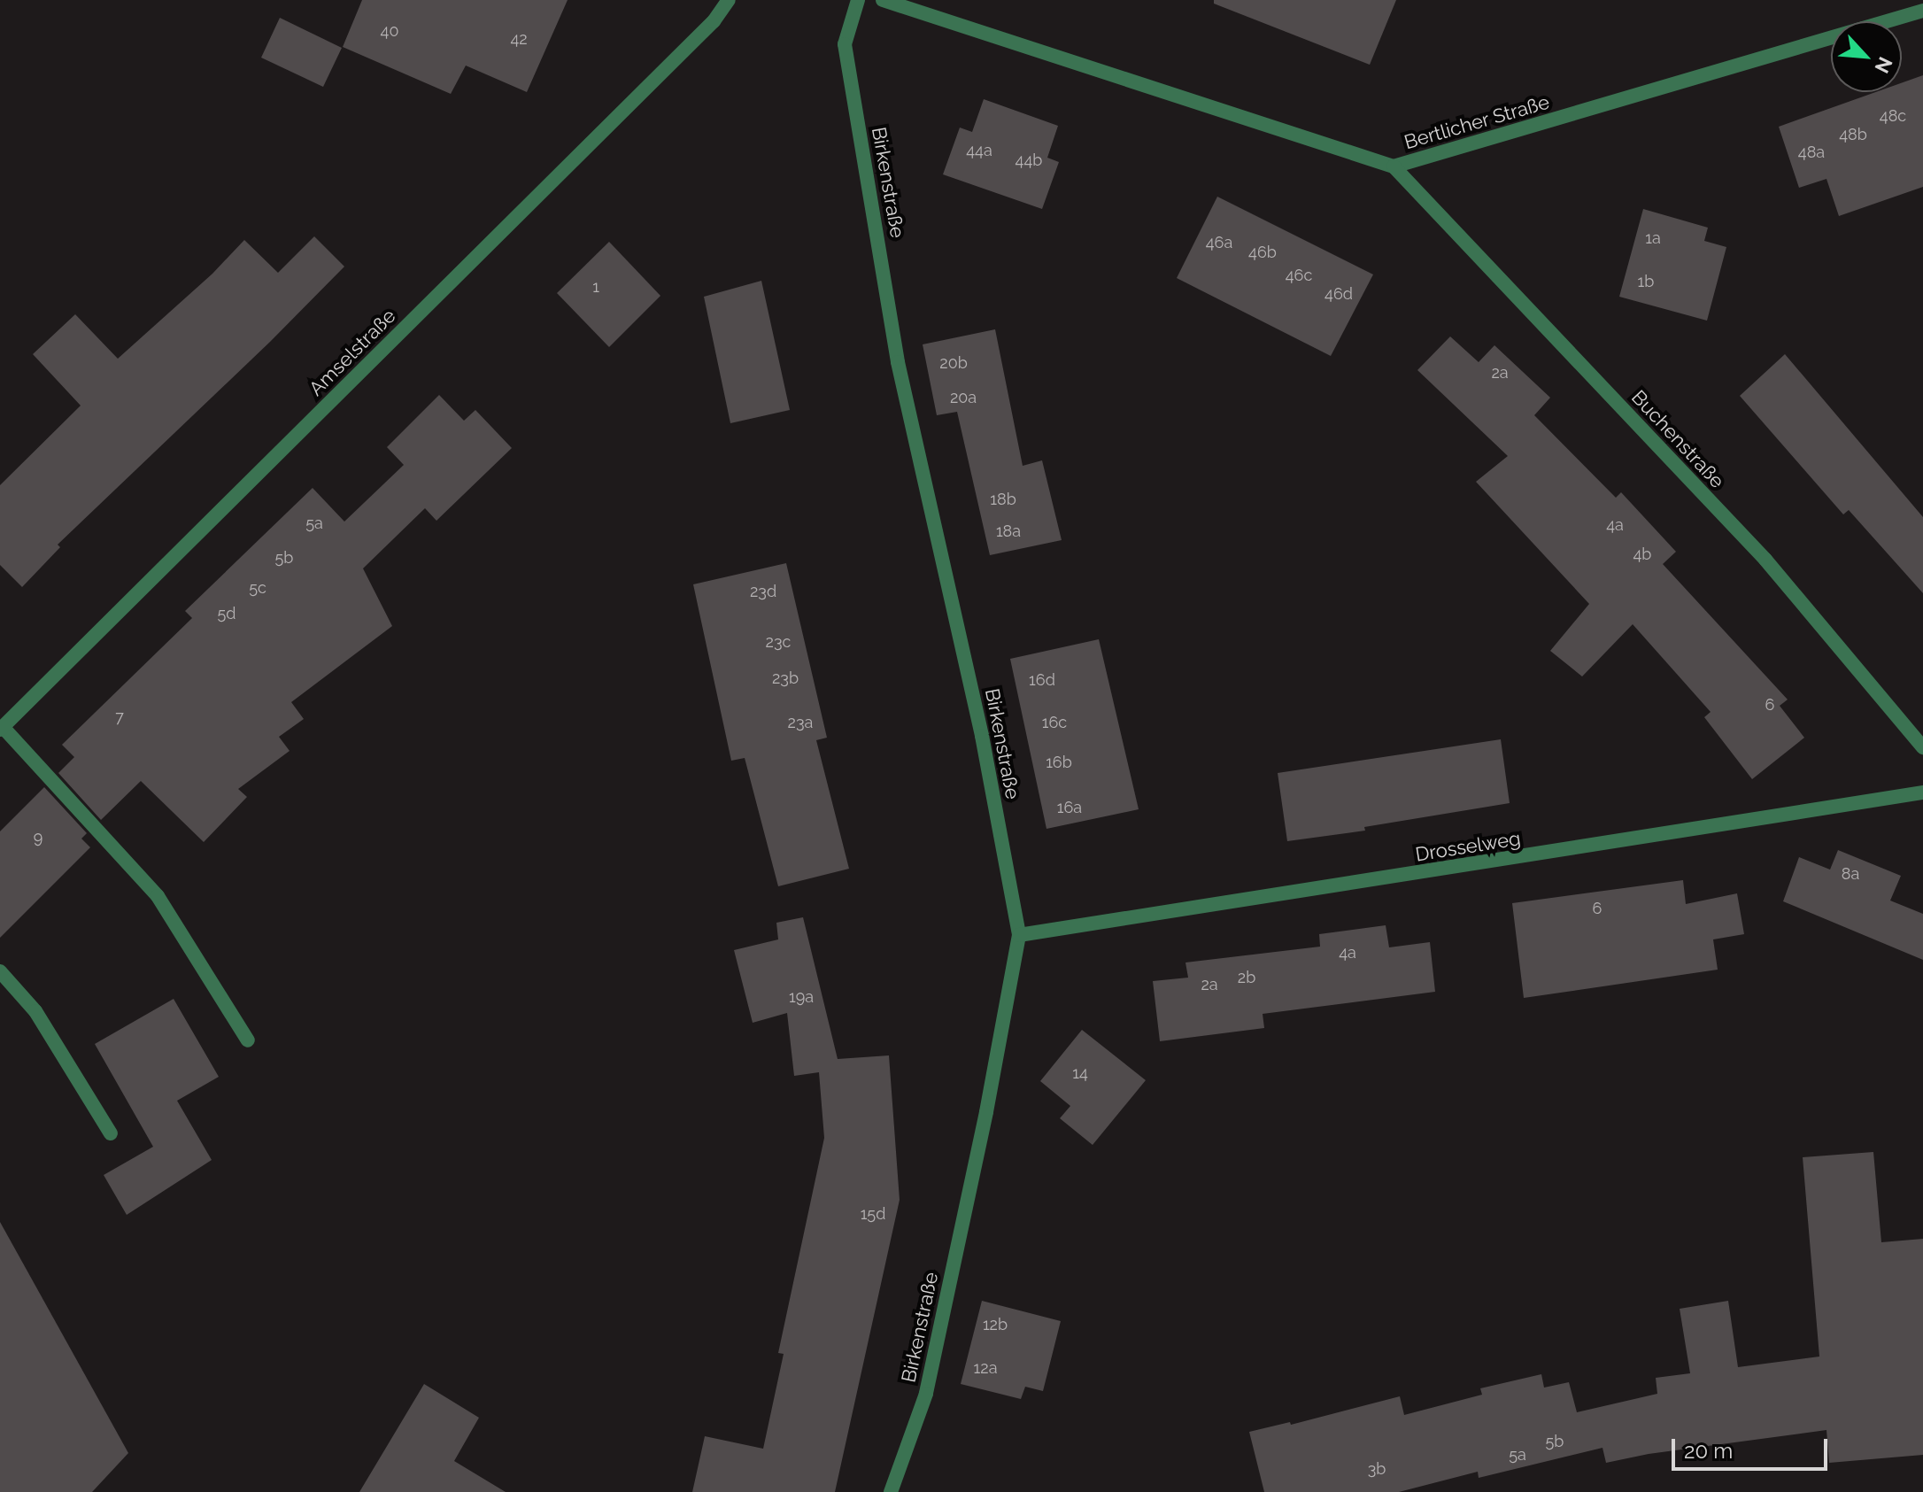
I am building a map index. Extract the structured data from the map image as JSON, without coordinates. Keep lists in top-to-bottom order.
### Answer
{
  "streets": {
    "street": [
      "Bertlicher Straße",
      "Birkenstraße",
      "Amselstraße",
      "Buchenstraße",
      "Drosselweg"
    ]
  },
  "crossings": [
    ["Bertlicher Straße", "Buchenstraße"],
    ["Birkenstraße", "Drosselweg"]
  ],
  "house_numbers": [
    "40",
    "42",
    "48c",
    "48b",
    "44a",
    "48a",
    "44b",
    "1a",
    "46a",
    "46b",
    "46c",
    "1b",
    "1",
    "46d",
    "20b",
    "2a",
    "20a",
    "18b",
    "5a",
    "4a",
    "18a",
    "4b",
    "5b",
    "5c",
    "23d",
    "5d",
    "23c",
    "23b",
    "16d",
    "6",
    "7",
    "23a",
    "16c",
    "16b",
    "16a",
    "9",
    "8a",
    "6",
    "4a",
    "2b",
    "2a",
    "19a",
    "14",
    "15d",
    "12b",
    "12a",
    "5b",
    "5a",
    "3b"
  ],
  "scale_bar": "20 m",
  "north": "bottom right"
}
